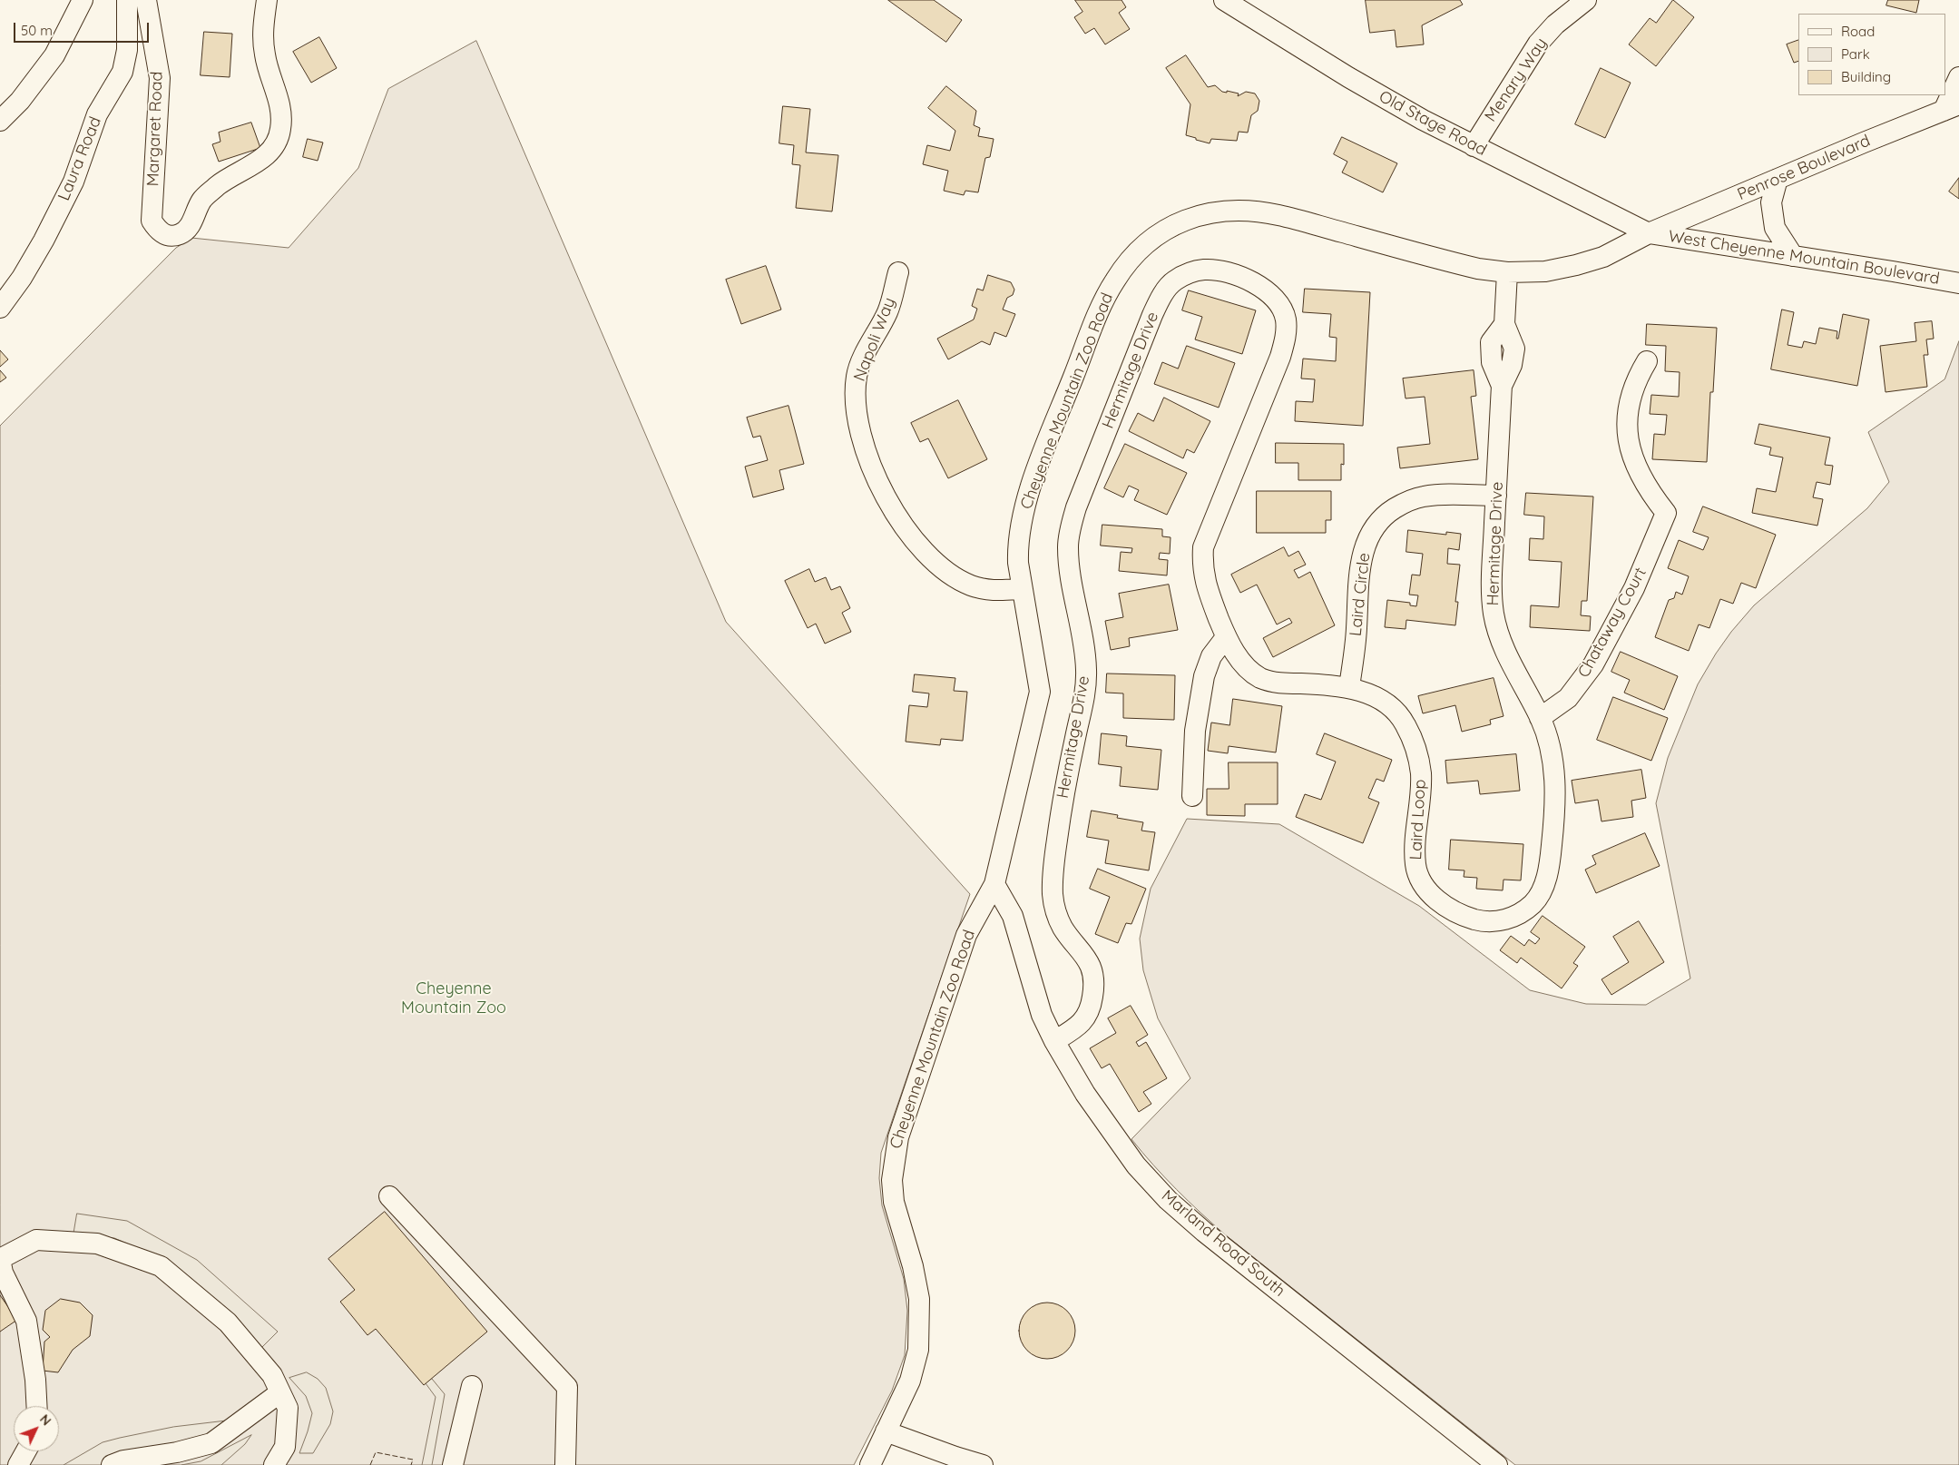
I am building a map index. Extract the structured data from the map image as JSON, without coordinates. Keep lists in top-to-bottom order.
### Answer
{
  "streets": {
    "street": [
      "Menary Way",
      "Old Stage Road",
      "Margaret Road",
      "Laura Road",
      "Penrose Boulevard",
      "West Cheyenne Mountain Boulevard",
      "Napoli Way",
      "Hermitage Drive",
      "Cheyenne Mountain Zoo Road",
      "Laird Circle",
      "Chataway Court",
      "Laird Loop",
      "Marland Road South"
    ]
  },
  "crossings": [
    ["Menary Way", "Old Stage Road"],
    ["Old Stage Road", "Penrose Boulevard"],
    ["Old Stage Road", "West Cheyenne Mountain Boulevard"],
    ["Old Stage Road", "Cheyenne Mountain Zoo Road"],
    ["Penrose Boulevard", "West Cheyenne Mountain Boulevard"],
    ["Penrose Boulevard", "Cheyenne Mountain Zoo Road"],
    ["West Cheyenne Mountain Boulevard", "Cheyenne Mountain Zoo Road"],
    ["Napoli Way", "Cheyenne Mountain Zoo Road"],
    ["Hermitage Drive", "Cheyenne Mountain Zoo Road"],
    ["Hermitage Drive", "Laird Circle"],
    ["Hermitage Drive", "Chataway Court"],
    ["Hermitage Drive", "Laird Loop"],
    ["Hermitage Drive", "Marland Road South"],
    ["Cheyenne Mountain Zoo Road", "Marland Road South"],
    ["Laird Circle", "Laird Loop"],
    ["Chataway Court", "Laird Loop"]
  ],
  "parks": ["Cheyenne Mountain Zoo"],
  "legend": ["Road", "Park", "Building"],
  "scale_bar": "50 m",
  "north": "top right"
}
